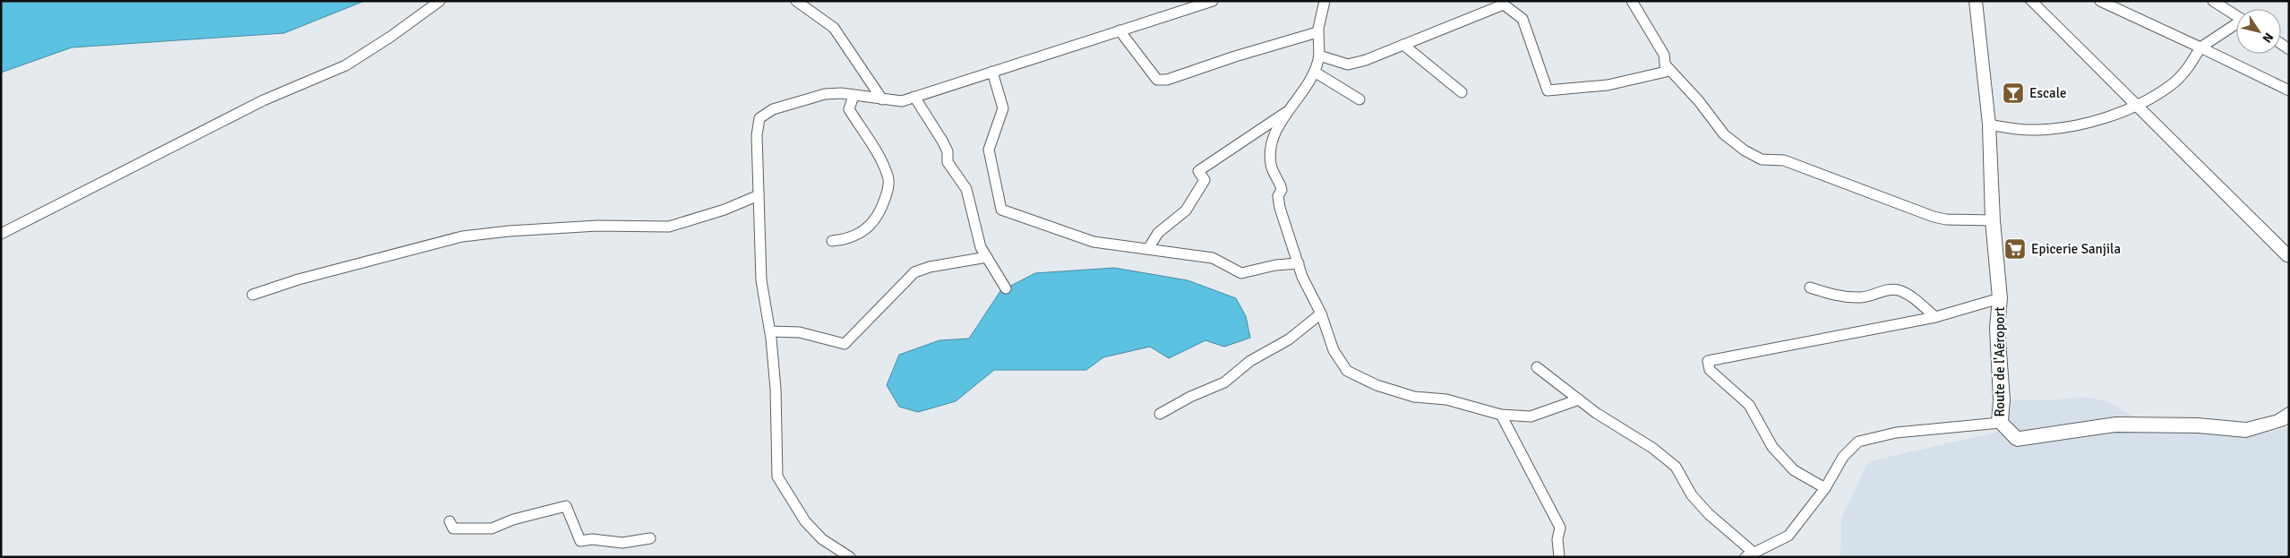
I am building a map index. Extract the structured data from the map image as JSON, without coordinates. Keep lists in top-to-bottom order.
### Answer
{
  "streets": {
    "main road": ["Route de l'Aéroport"]
  },
  "places": {
    "bar": ["Escale"],
    "supermarket": ["Epicerie Sanjila"]
  },
  "north": "bottom right"
}
